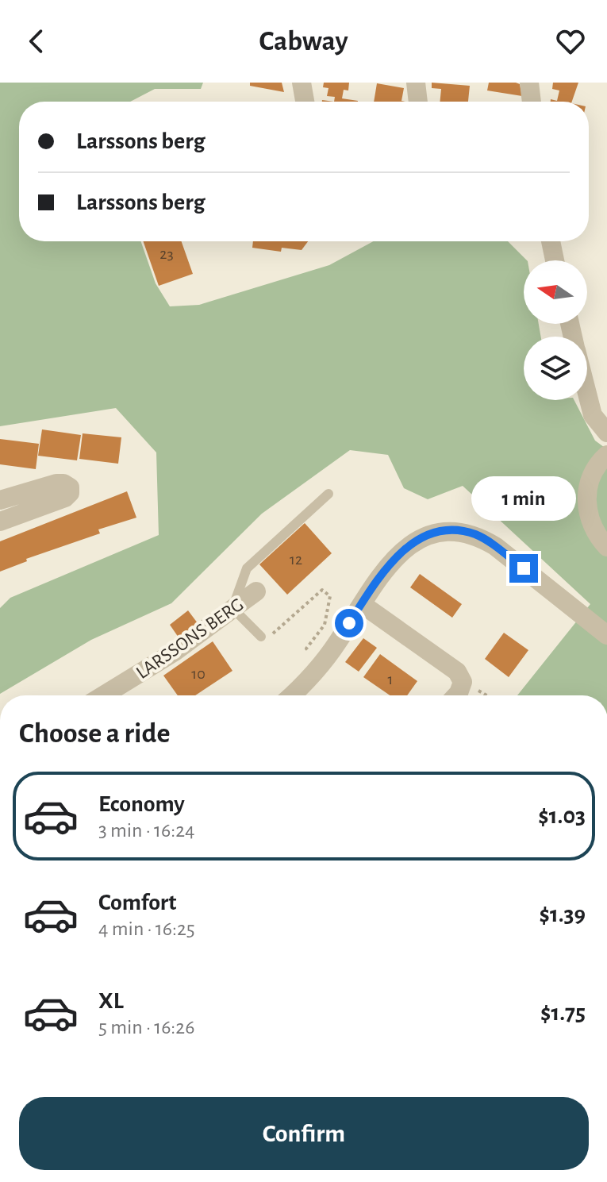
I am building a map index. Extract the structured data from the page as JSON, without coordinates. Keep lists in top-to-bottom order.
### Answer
{
  "streets": {
    "street": ["LARSSONS BERG"]
  },
  "house_numbers": [
    "23",
    "12",
    "10",
    "1"
  ],
  "north": "left",
  "page": {
    "header": "Cabway",
    "banner": ["Larssons berg", "Larssons berg"],
    "bubble": "1 min",
    "heading": "Choose a ride",
    "list": [
      {
        "name": "Economy",
        "note": "3 min · 16:24",
        "value": "$1.03"
      },
      {
        "name": "Comfort",
        "note": "4 min · 16:25",
        "value": "$1.39"
      },
      {
        "name": "XL",
        "note": "5 min · 16:26",
        "value": "$1.75"
      }
    ],
    "buttons": "Confirm"
  }
}
